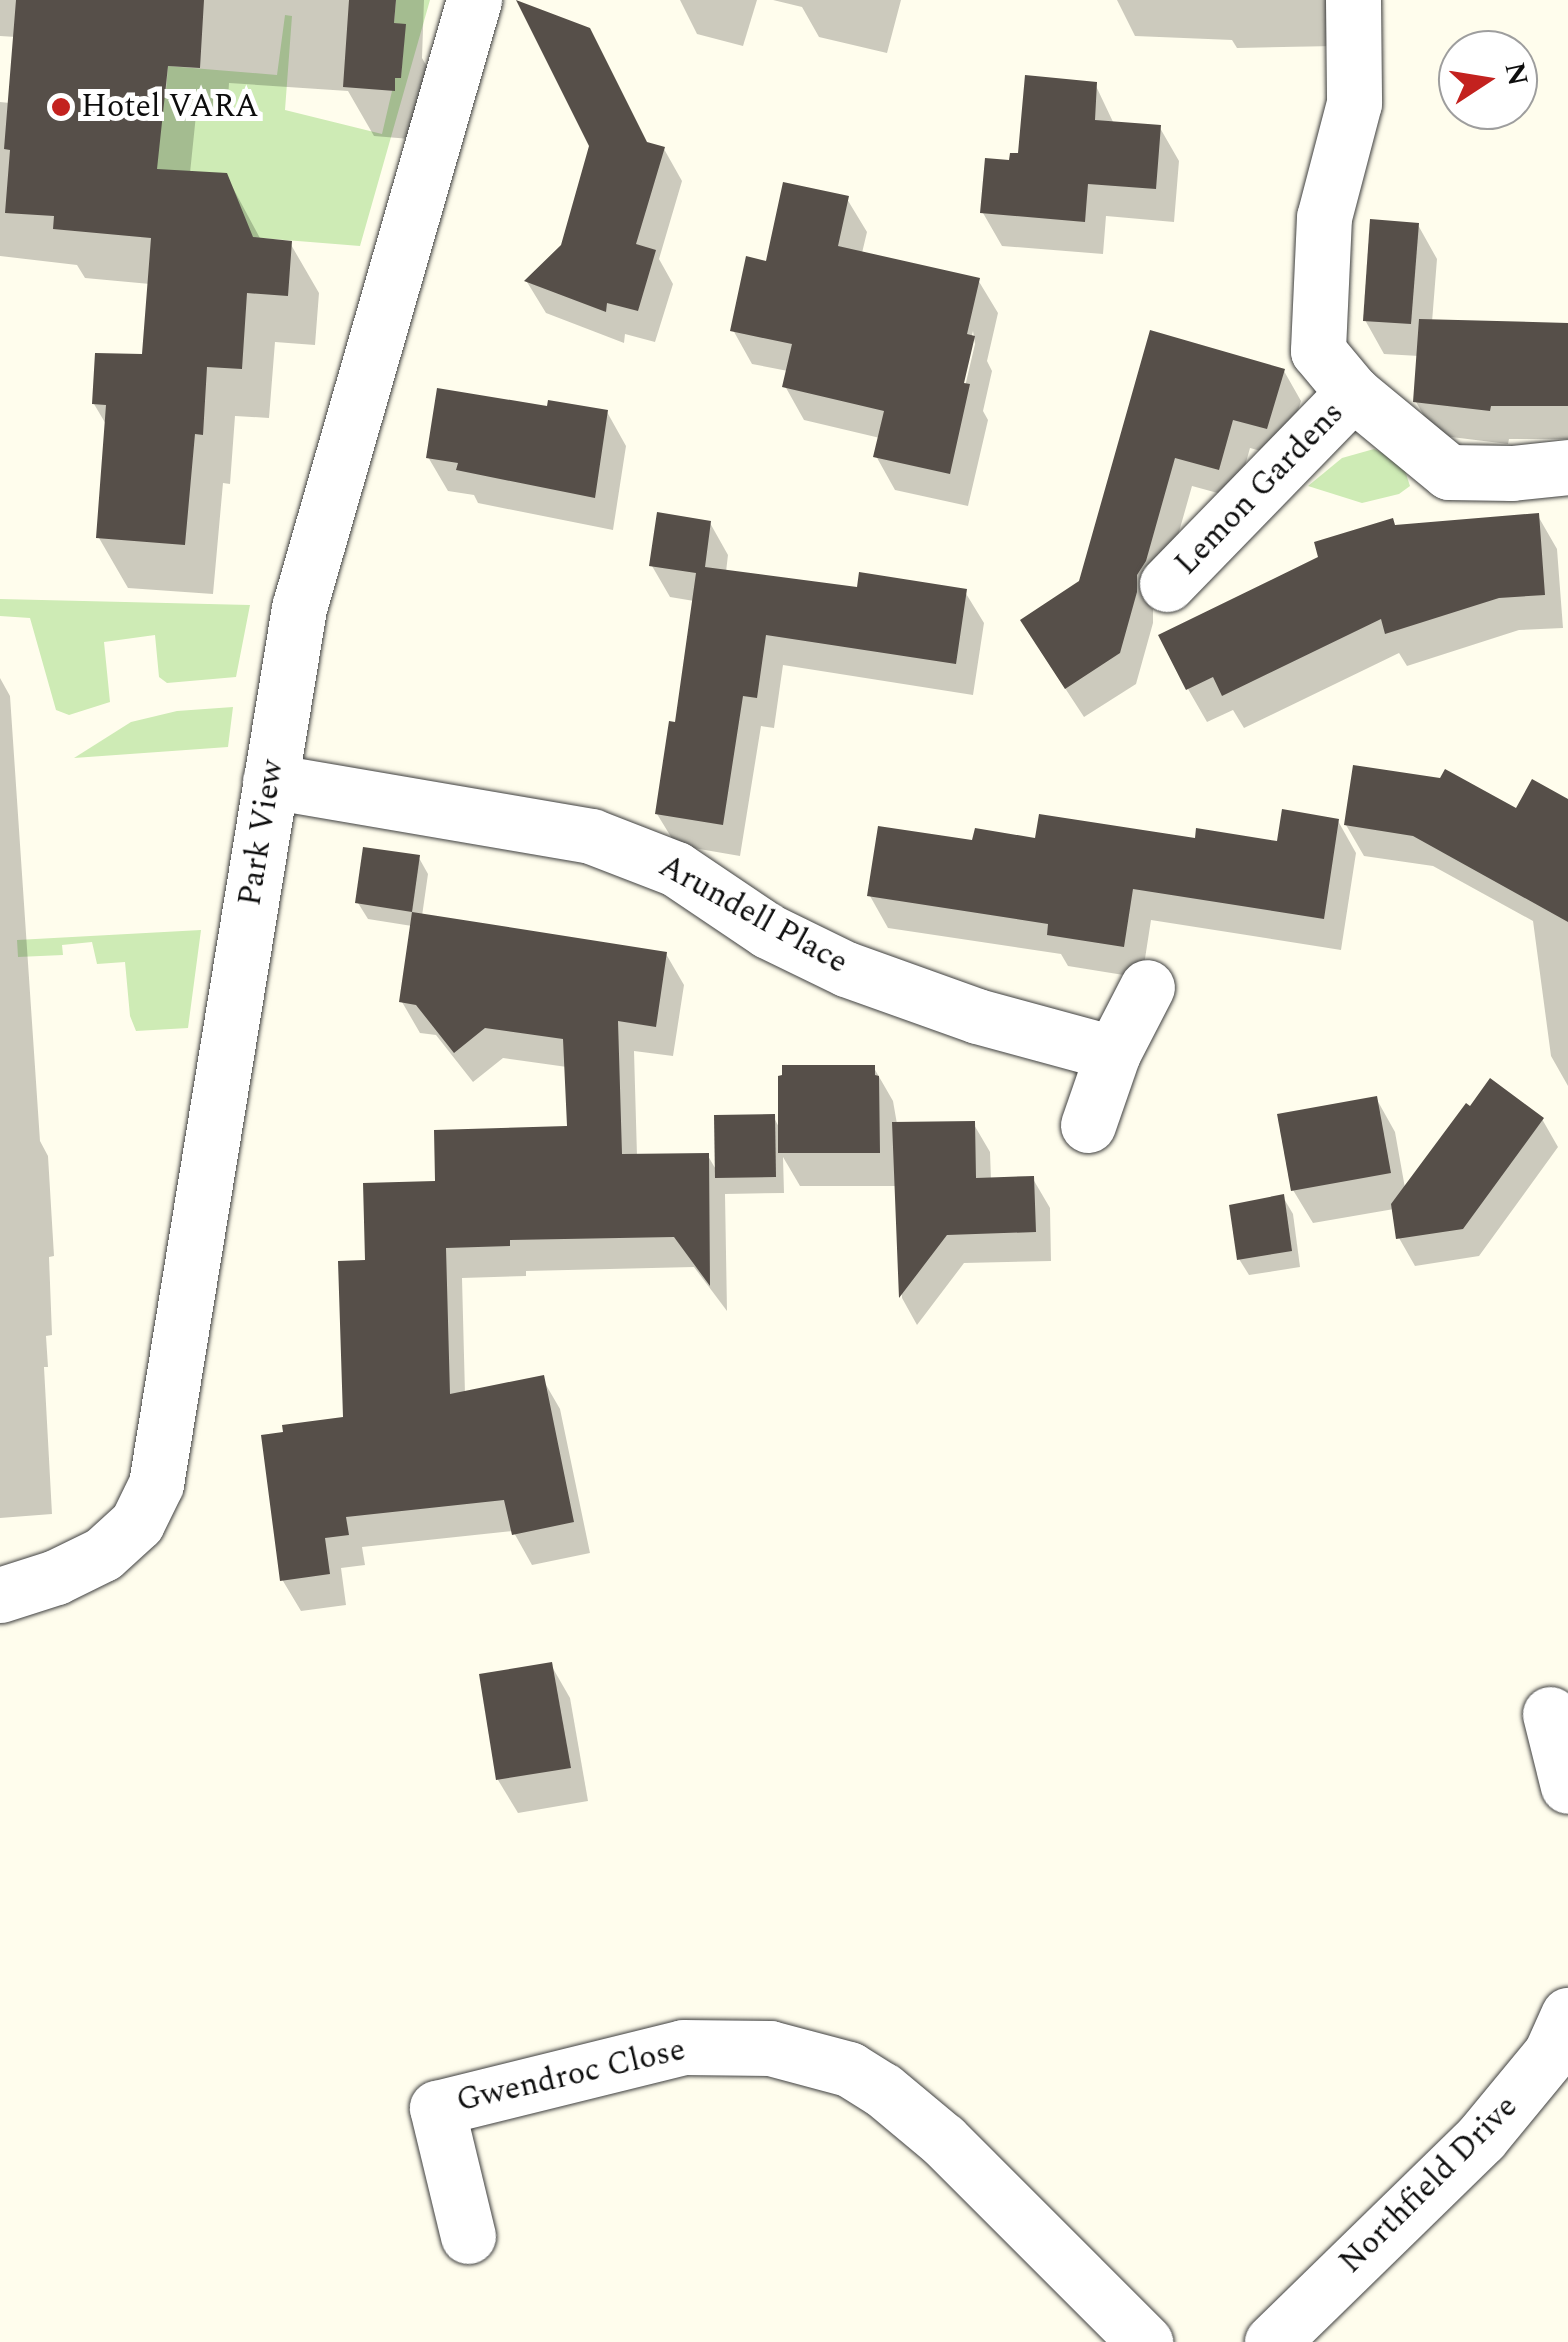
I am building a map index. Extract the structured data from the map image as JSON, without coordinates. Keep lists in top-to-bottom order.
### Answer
{
  "streets": {
    "street": [
      "Lemon Gardens",
      "Park View",
      "Arundell Place",
      "Gwendroc Close",
      "Northfield Drive"
    ]
  },
  "crossings": [
    ["Park View", "Arundell Place"]
  ],
  "places": ["Hotel VARA"],
  "north": "right"
}
